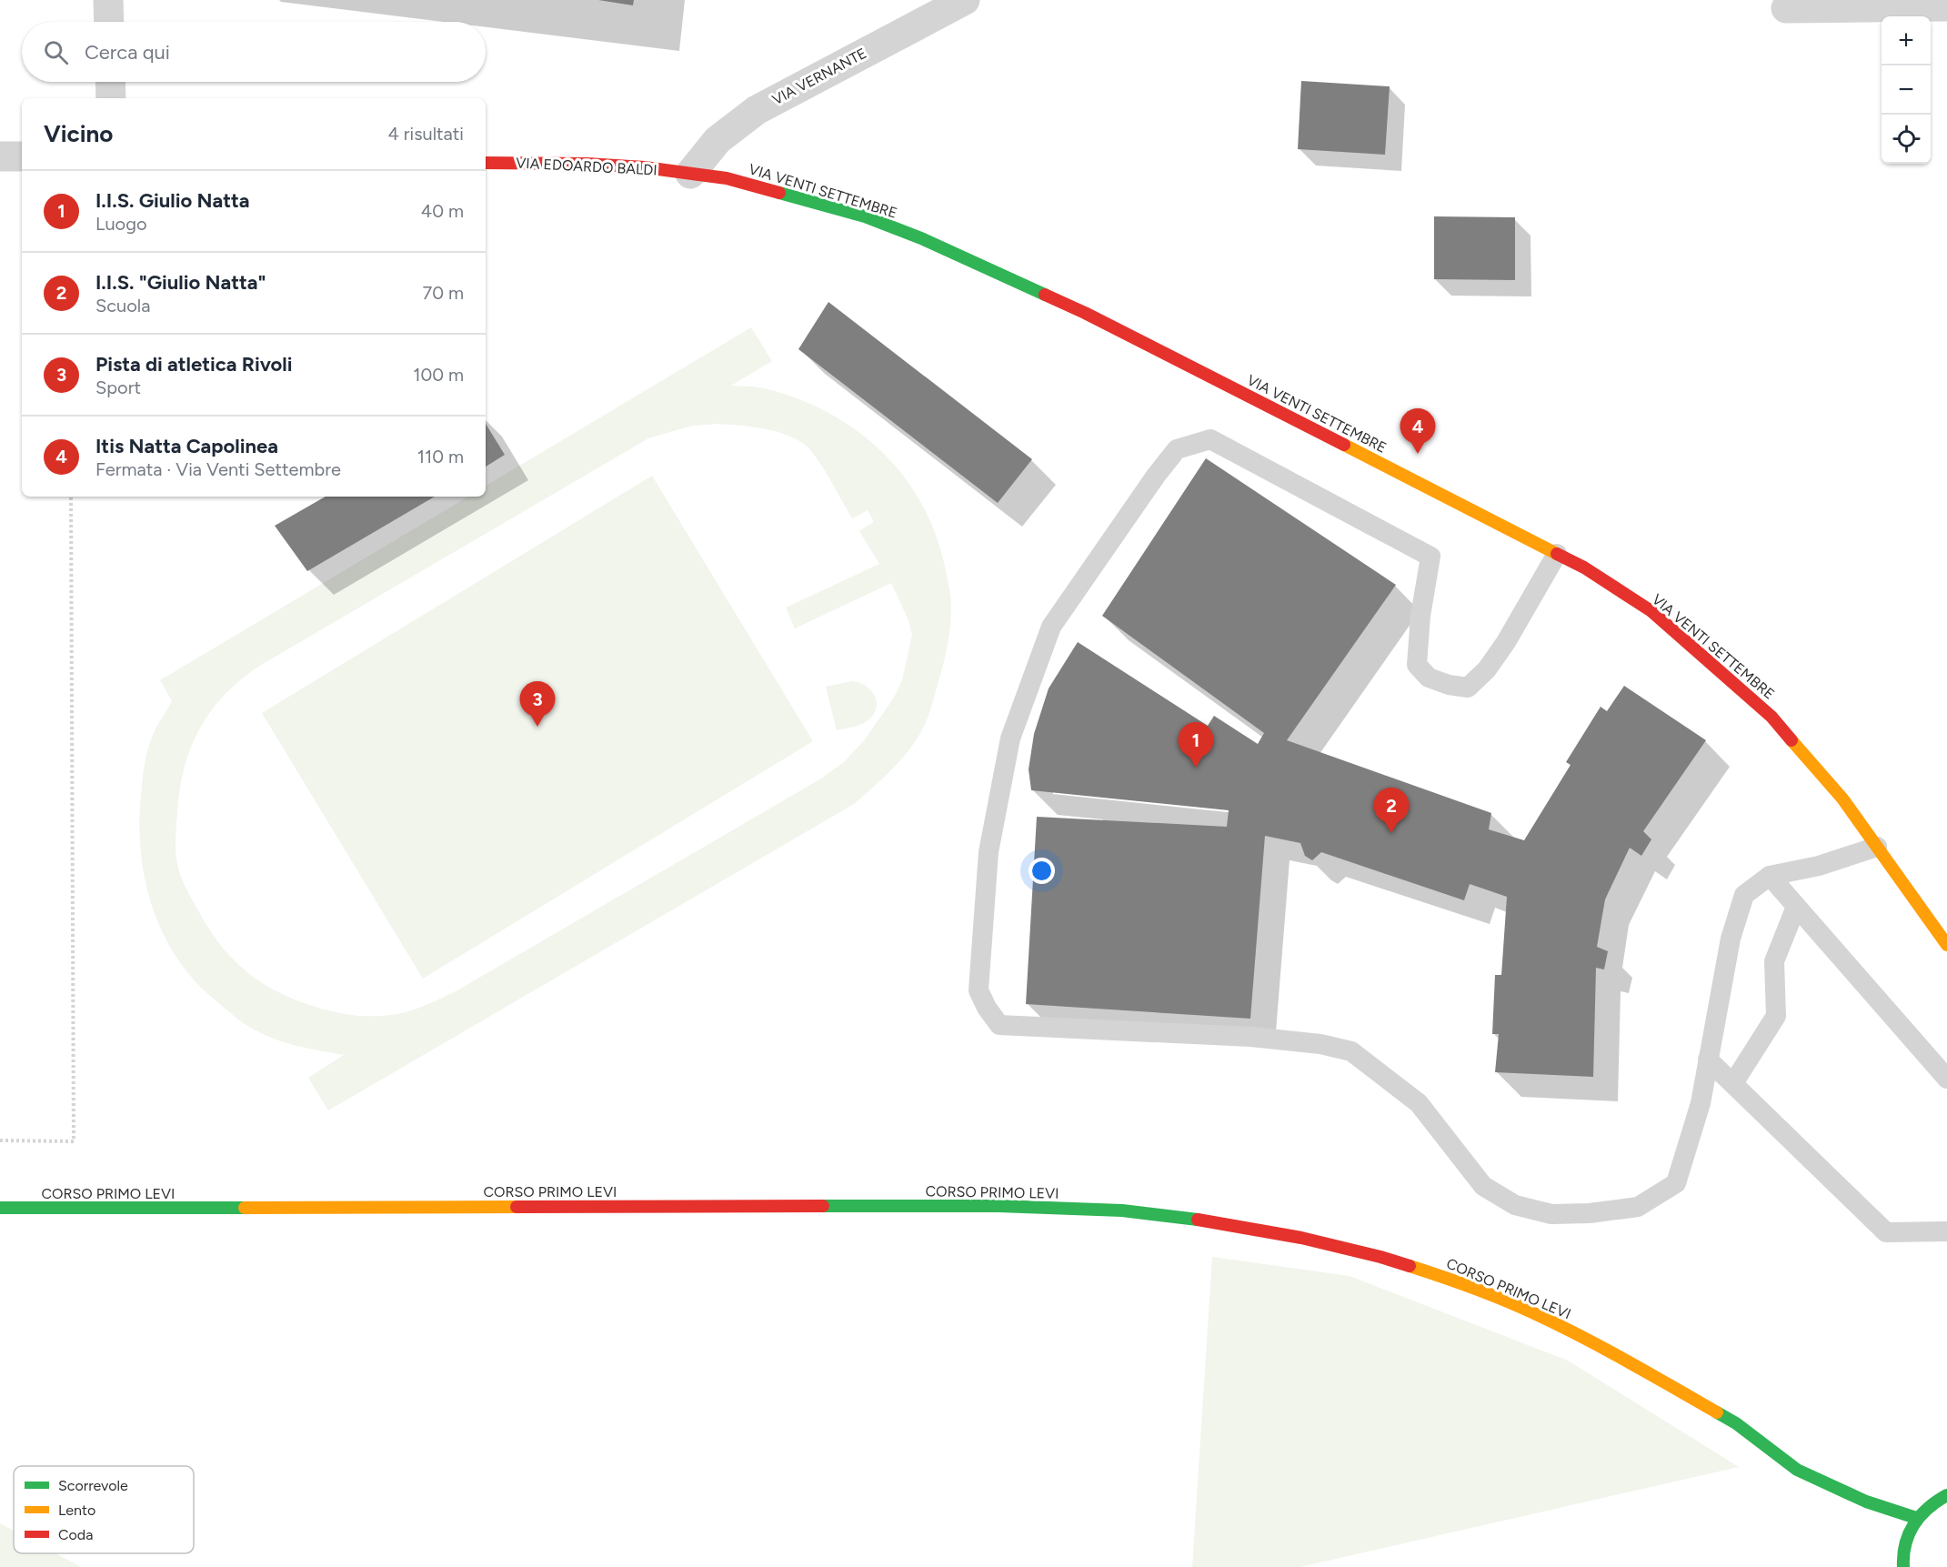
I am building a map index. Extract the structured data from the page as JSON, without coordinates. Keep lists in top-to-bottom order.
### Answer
{
  "streets": {
    "main road": ["VIA EDOARDO BALDI", "VIA VENTI SETTEMBRE", "CORSO PRIMO LEVI"],
    "street": ["VIA VERNANTE"]
  },
  "crossings": [
    ["VIA VERNANTE", "VIA EDOARDO BALDI"],
    ["VIA VERNANTE", "VIA VENTI SETTEMBRE"],
    ["VIA EDOARDO BALDI", "VIA VENTI SETTEMBRE"]
  ],
  "legend": ["Scorrevole", "Lento", "Coda"],
  "page": {
    "map_buttons": ["+", "−"],
    "search": "Cerca qui",
    "heading": ["Vicino", "4 risultati"],
    "list": [
      {
        "mark": "1",
        "name": "I.I.S. Giulio Natta",
        "note": "Luogo",
        "value": "40 m"
      },
      {
        "mark": "2",
        "name": "I.I.S. \"Giulio Natta\"",
        "note": "Scuola",
        "value": "70 m"
      },
      {
        "mark": "3",
        "name": "Pista di atletica Rivoli",
        "note": "Sport",
        "value": "100 m"
      },
      {
        "mark": "4",
        "name": "Itis Natta Capolinea",
        "note": "Fermata · Via Venti Settembre",
        "value": "110 m"
      }
    ],
    "pins": [
      "4",
      "3",
      "1",
      "2"
    ]
  }
}
